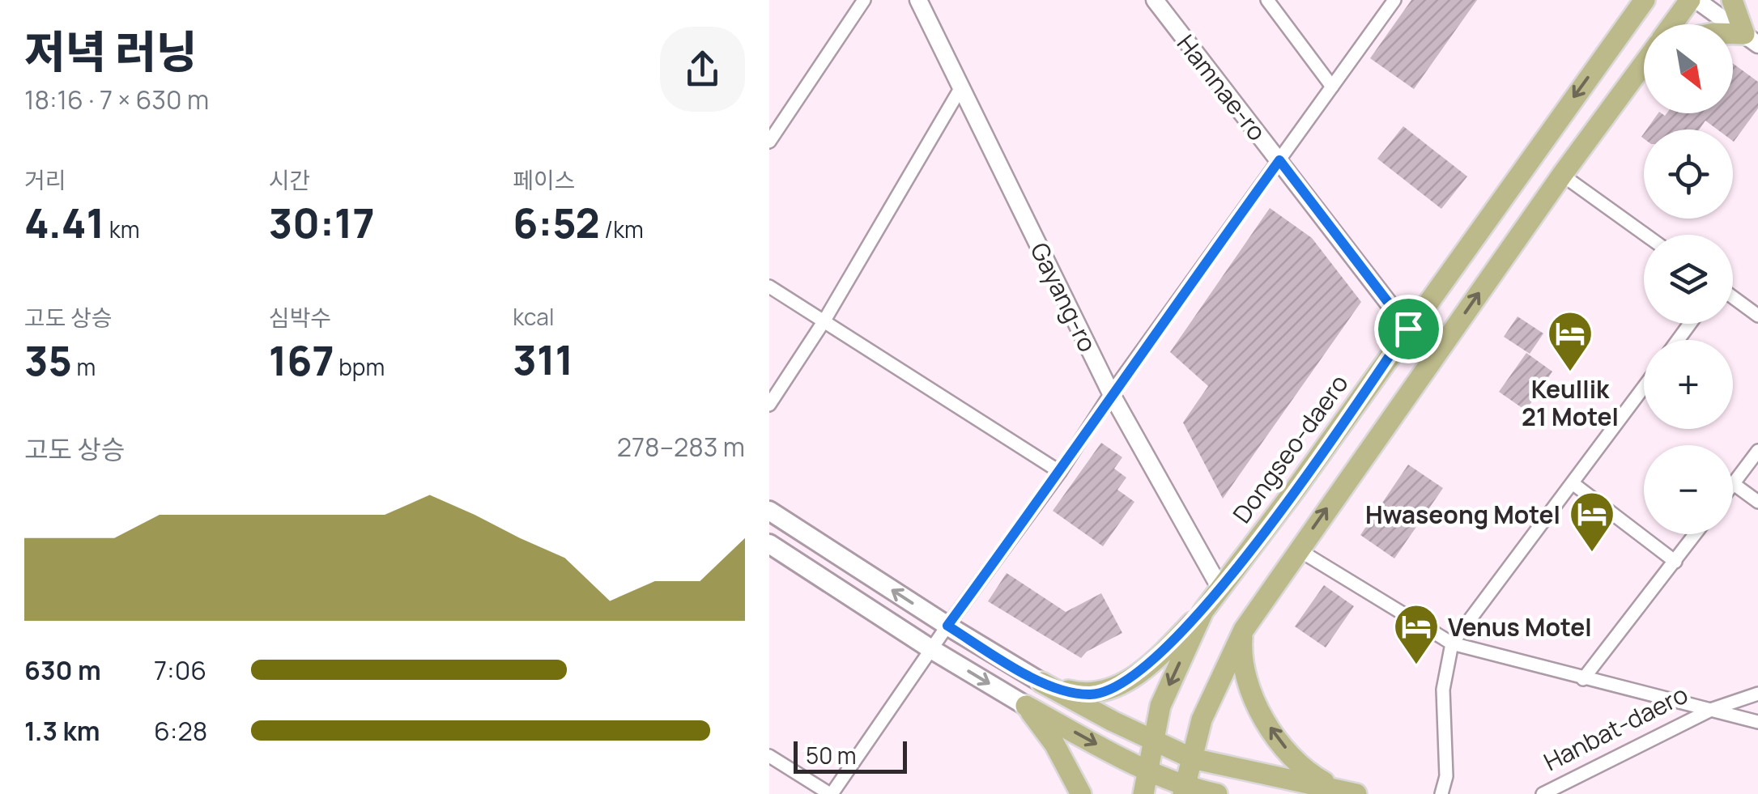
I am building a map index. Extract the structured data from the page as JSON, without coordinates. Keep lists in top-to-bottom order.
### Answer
{
  "streets": {
    "main road": ["Dongseo-daero"],
    "street": ["Hamnae-ro", "Gayang-ro", "Hanbat-daero"]
  },
  "crossings": [
    ["Hamnae-ro", "Dongseo-daero"],
    ["Gayang-ro", "Dongseo-daero"]
  ],
  "places": {
    "hotel": ["Keullik 21 Motel", "Hwaseong Motel", "Venus Motel"]
  },
  "scale_bar": "50 m",
  "north": "bottom right",
  "page": {
    "heading": ["저녁 러닝", "18:16 · 7 × 630 m"],
    "map_buttons": ["+", "−"],
    "stats": [
      ["거리", "4.41 km"],
      ["시간", "30:17"],
      ["페이스", "6:52 /km"],
      ["고도 상승", "35 m"],
      ["심박수", "167 bpm"],
      ["kcal", "311"]
    ],
    "chart": ["고도 상승", "278–283 m"],
    "list": [
      {
        "name": "630 m",
        "note": "7:06"
      },
      {
        "name": "1.3 km",
        "note": "6:28"
      }
    ],
    "scale": "50 m"
  }
}
